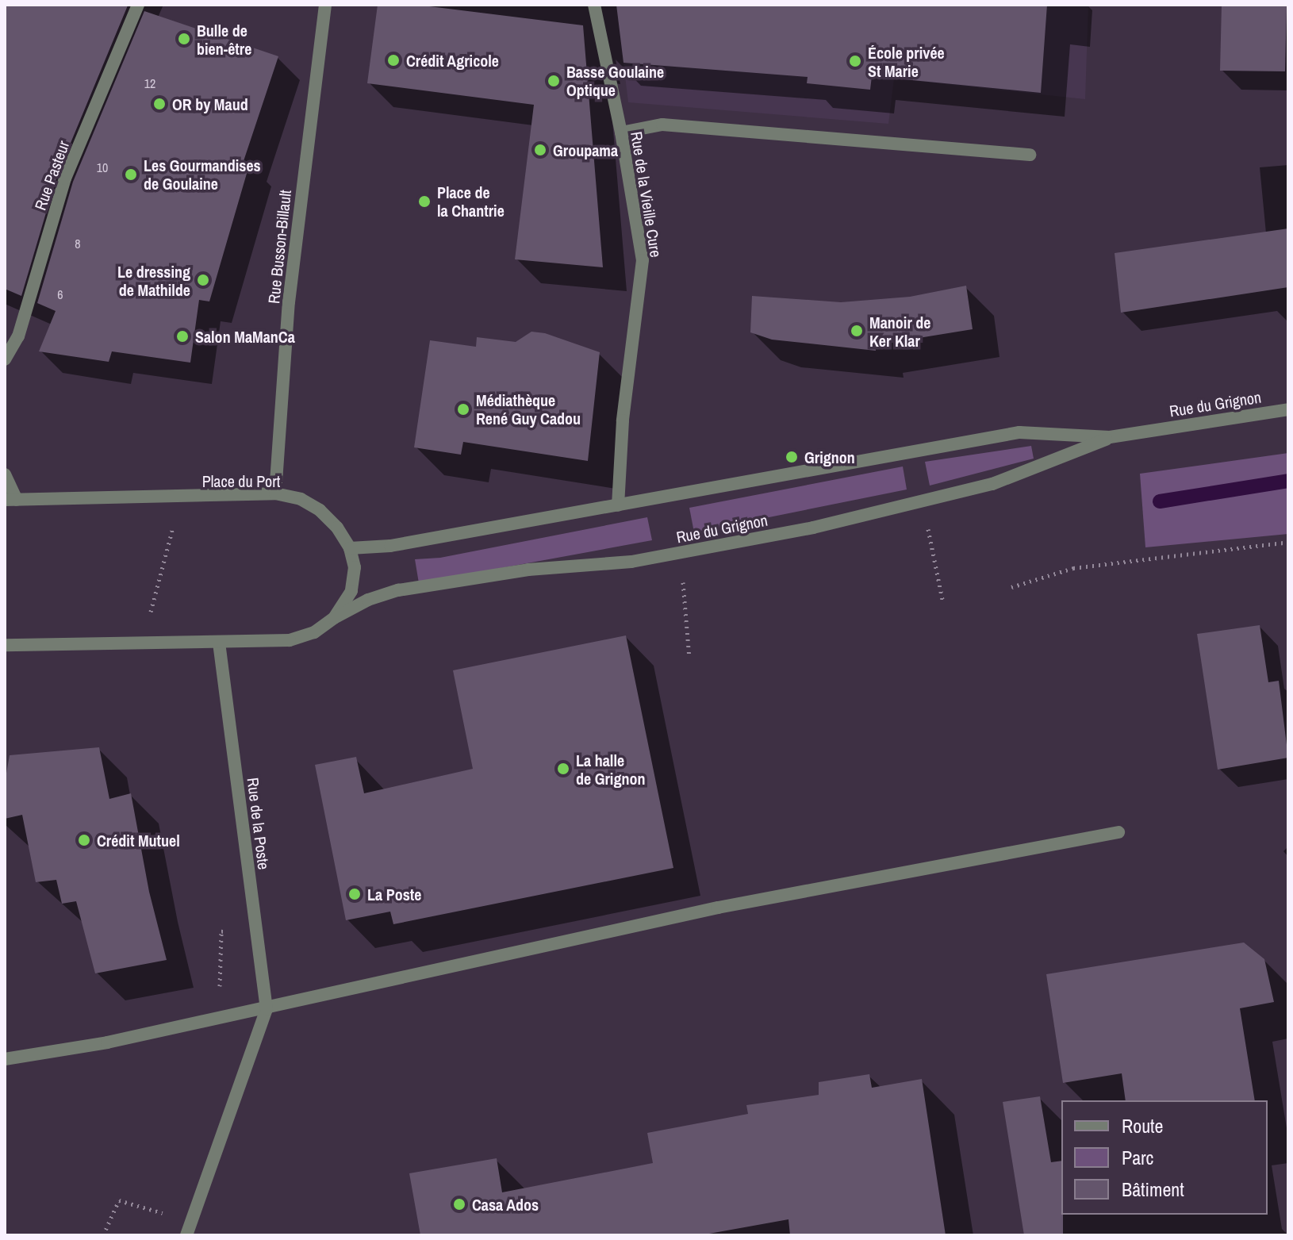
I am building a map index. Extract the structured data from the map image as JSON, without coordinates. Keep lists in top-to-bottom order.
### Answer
{
  "streets": {
    "street": [
      "Rue Pasteur",
      "Rue de la Vieille Cure",
      "Rue Busson-Billault",
      "Rue du Grignon",
      "Place du Port",
      "Rue de la Poste"
    ]
  },
  "crossings": [
    ["Rue de la Vieille Cure", "Rue du Grignon"],
    ["Rue Busson-Billault", "Place du Port"],
    ["Rue du Grignon", "Place du Port"],
    ["Place du Port", "Rue de la Poste"]
  ],
  "places": [
    "Bulle de bien-être",
    "Crédit Agricole",
    "École privée St Marie",
    "Basse Goulaine Optique",
    "OR by Maud",
    "Groupama",
    "Les Gourmandises de Goulaine",
    "Place de la Chantrie",
    "Le dressing de Mathilde",
    "Manoir de Ker Klar",
    "Salon MaManCa",
    "Médiathèque René Guy Cadou",
    "Grignon",
    "La halle de Grignon",
    "Crédit Mutuel",
    "La Poste",
    "Casa Ados"
  ],
  "house_numbers": [
    "12",
    "10",
    "8",
    "6"
  ],
  "legend": ["Route", "Parc", "Bâtiment"]
}
